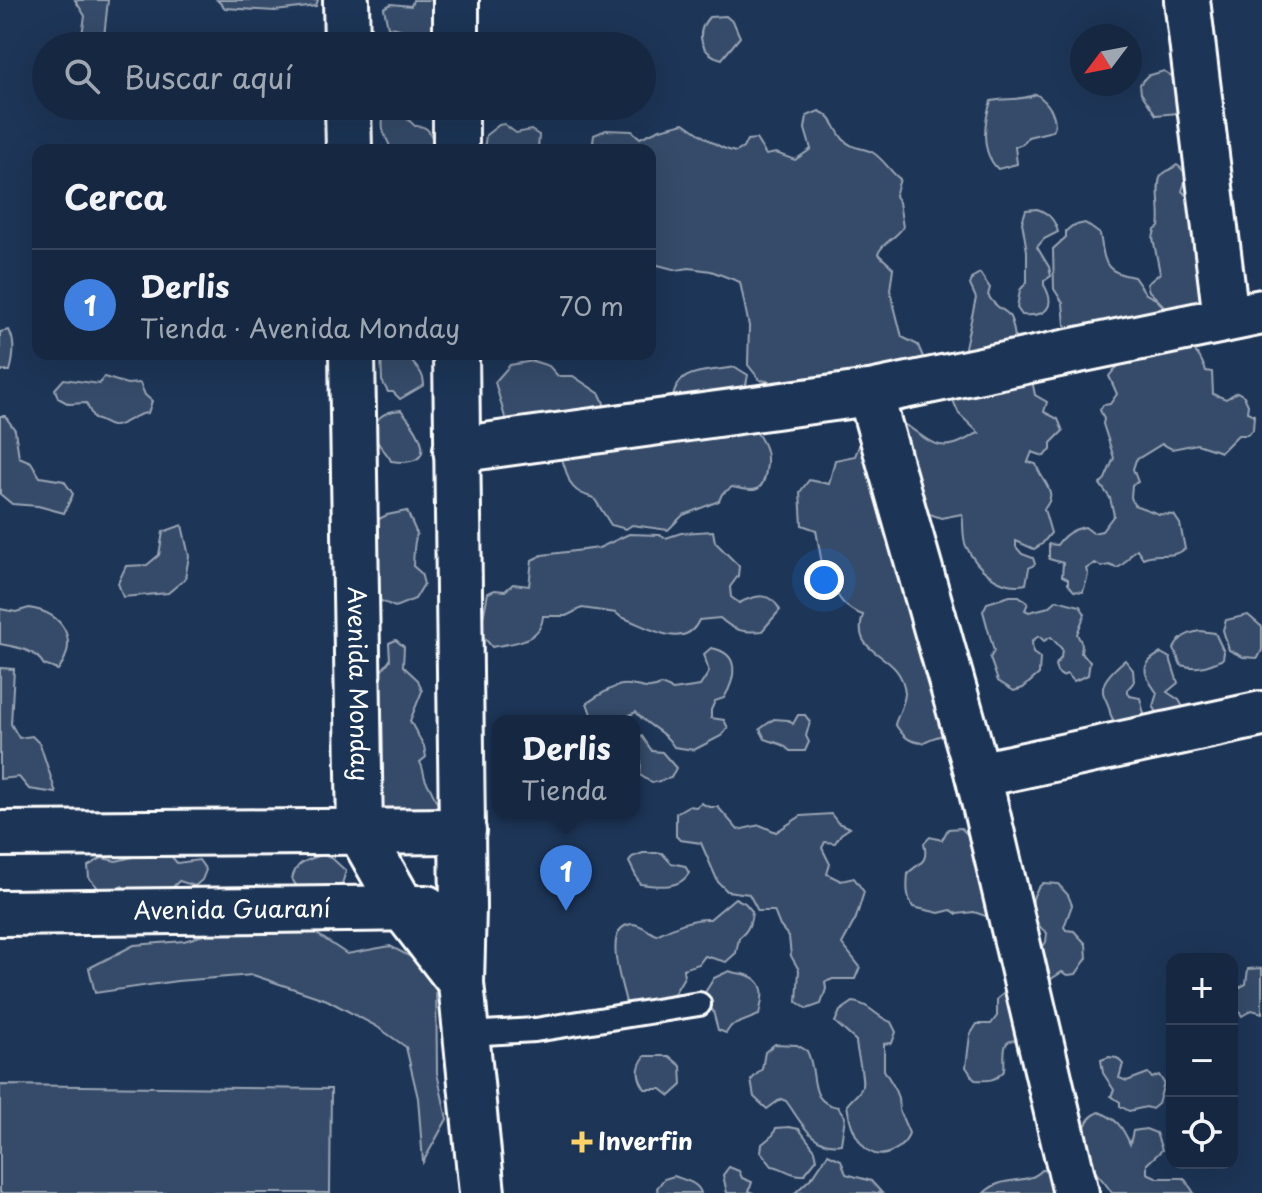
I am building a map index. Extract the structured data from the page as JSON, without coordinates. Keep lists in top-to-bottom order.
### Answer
{
  "streets": {
    "main road": ["Avenida Monday", "Avenida Guaraní"]
  },
  "crossings": [
    ["Avenida Monday", "Avenida Guaraní"]
  ],
  "places": {
    "health": ["Inverfin"]
  },
  "north": "bottom left",
  "page": {
    "search": "Buscar aquí",
    "heading": "Cerca",
    "list": [
      {
        "mark": "1",
        "name": "Derlis",
        "note": "Tienda · Avenida Monday",
        "value": "70 m"
      }
    ],
    "popup": ["Derlis", "Tienda"],
    "pins": "1",
    "map_buttons": ["+", "−"]
  }
}
